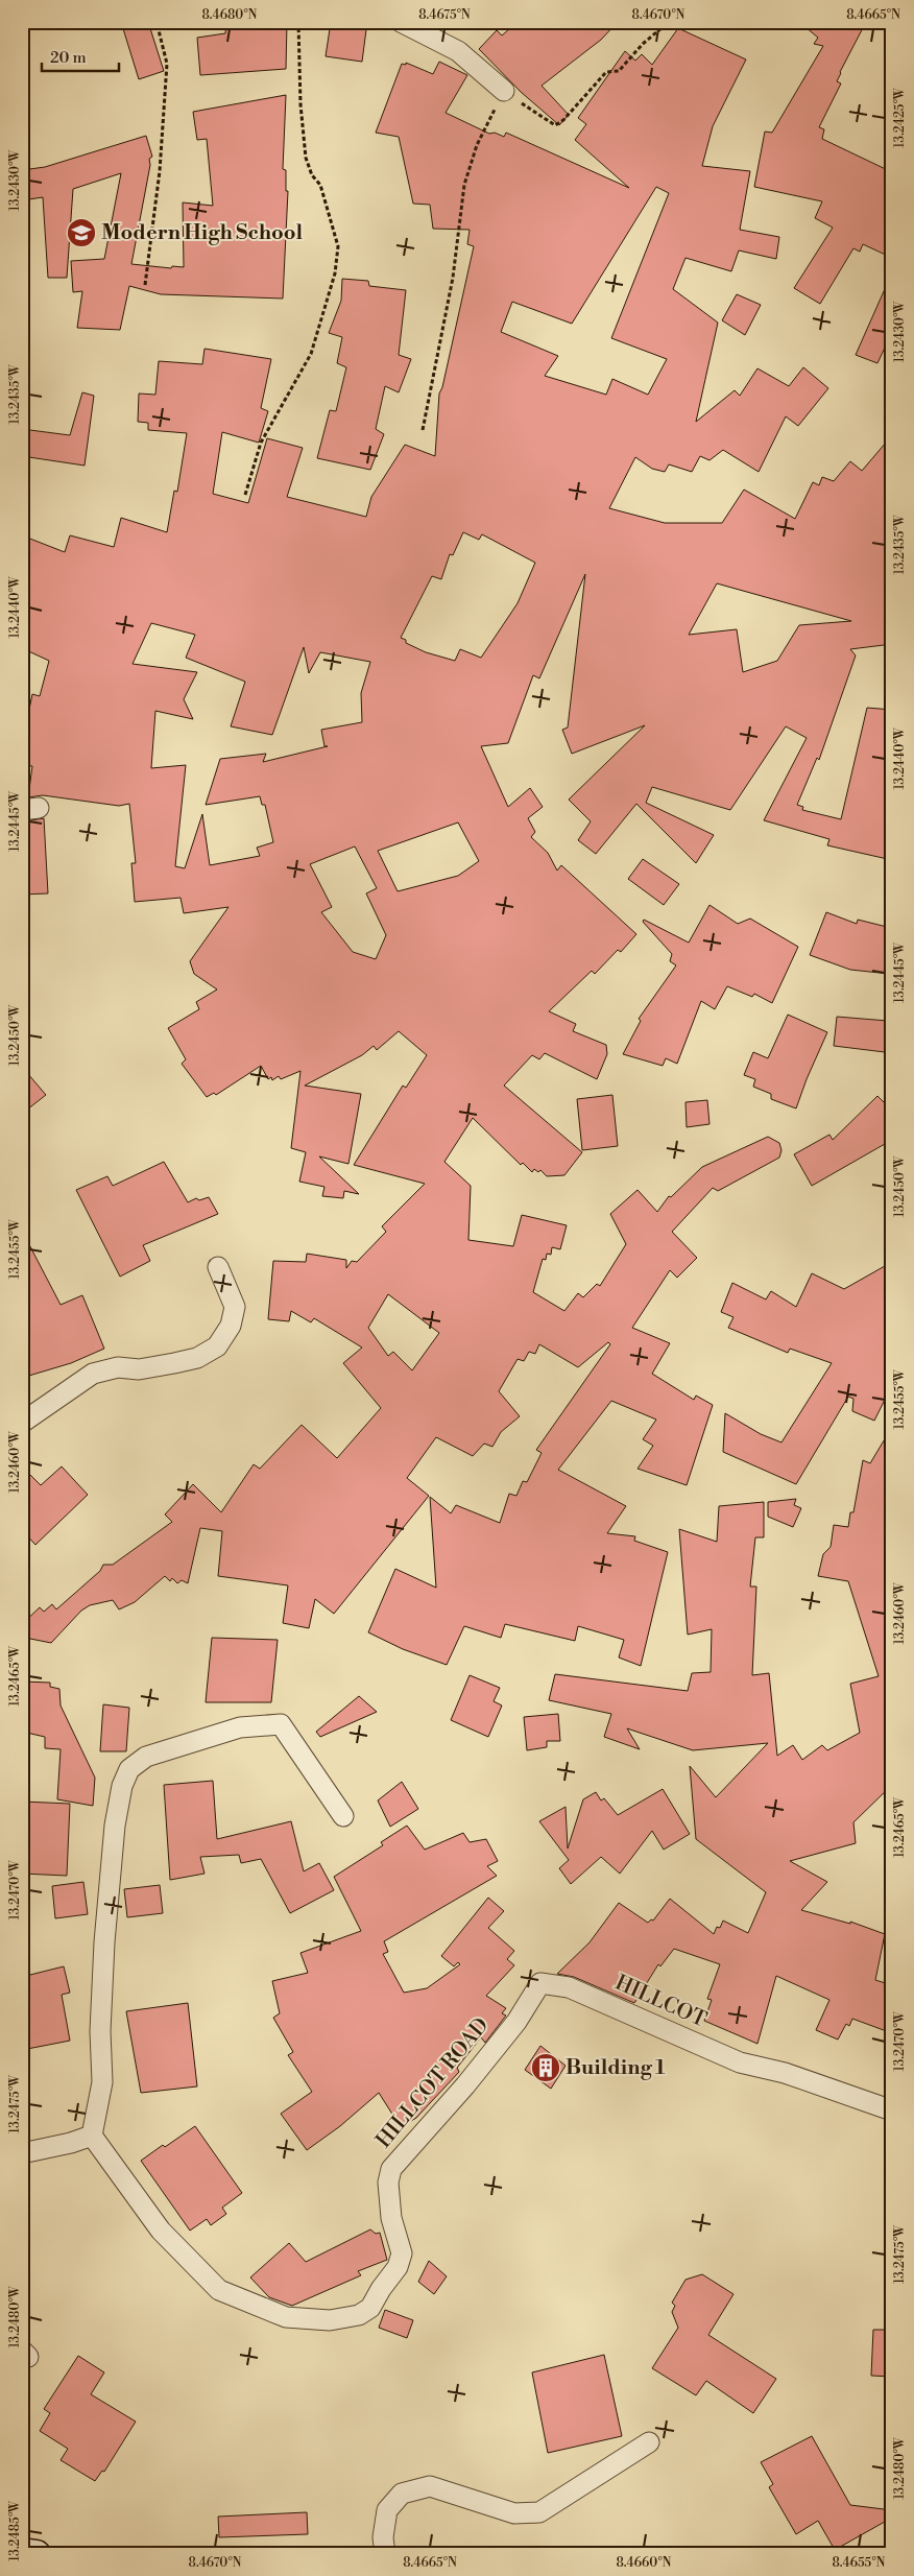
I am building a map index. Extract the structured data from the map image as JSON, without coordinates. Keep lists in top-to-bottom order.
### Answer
{
  "streets": {
    "street": ["HILLCOT", "HILLCOT ROAD"]
  },
  "crossings": [
    ["HILLCOT", "HILLCOT ROAD"]
  ],
  "places": {
    "school or university": ["Modern High School"],
    "building": ["Building 1"]
  },
  "scale_bar": "20 m",
  "coordinates": [
    "8.4680°N",
    "8.4675°N",
    "8.4670°N",
    "8.4665°N",
    "13.2425°W",
    "13.2430°W",
    "13.2435°W",
    "13.2440°W",
    "13.2445°W",
    "13.2450°W",
    "13.2455°W",
    "13.2460°W",
    "13.2465°W",
    "13.2470°W",
    "13.2475°W",
    "13.2480°W",
    "13.2485°W",
    "8.4660°N",
    "8.4655°N"
  ]
}
